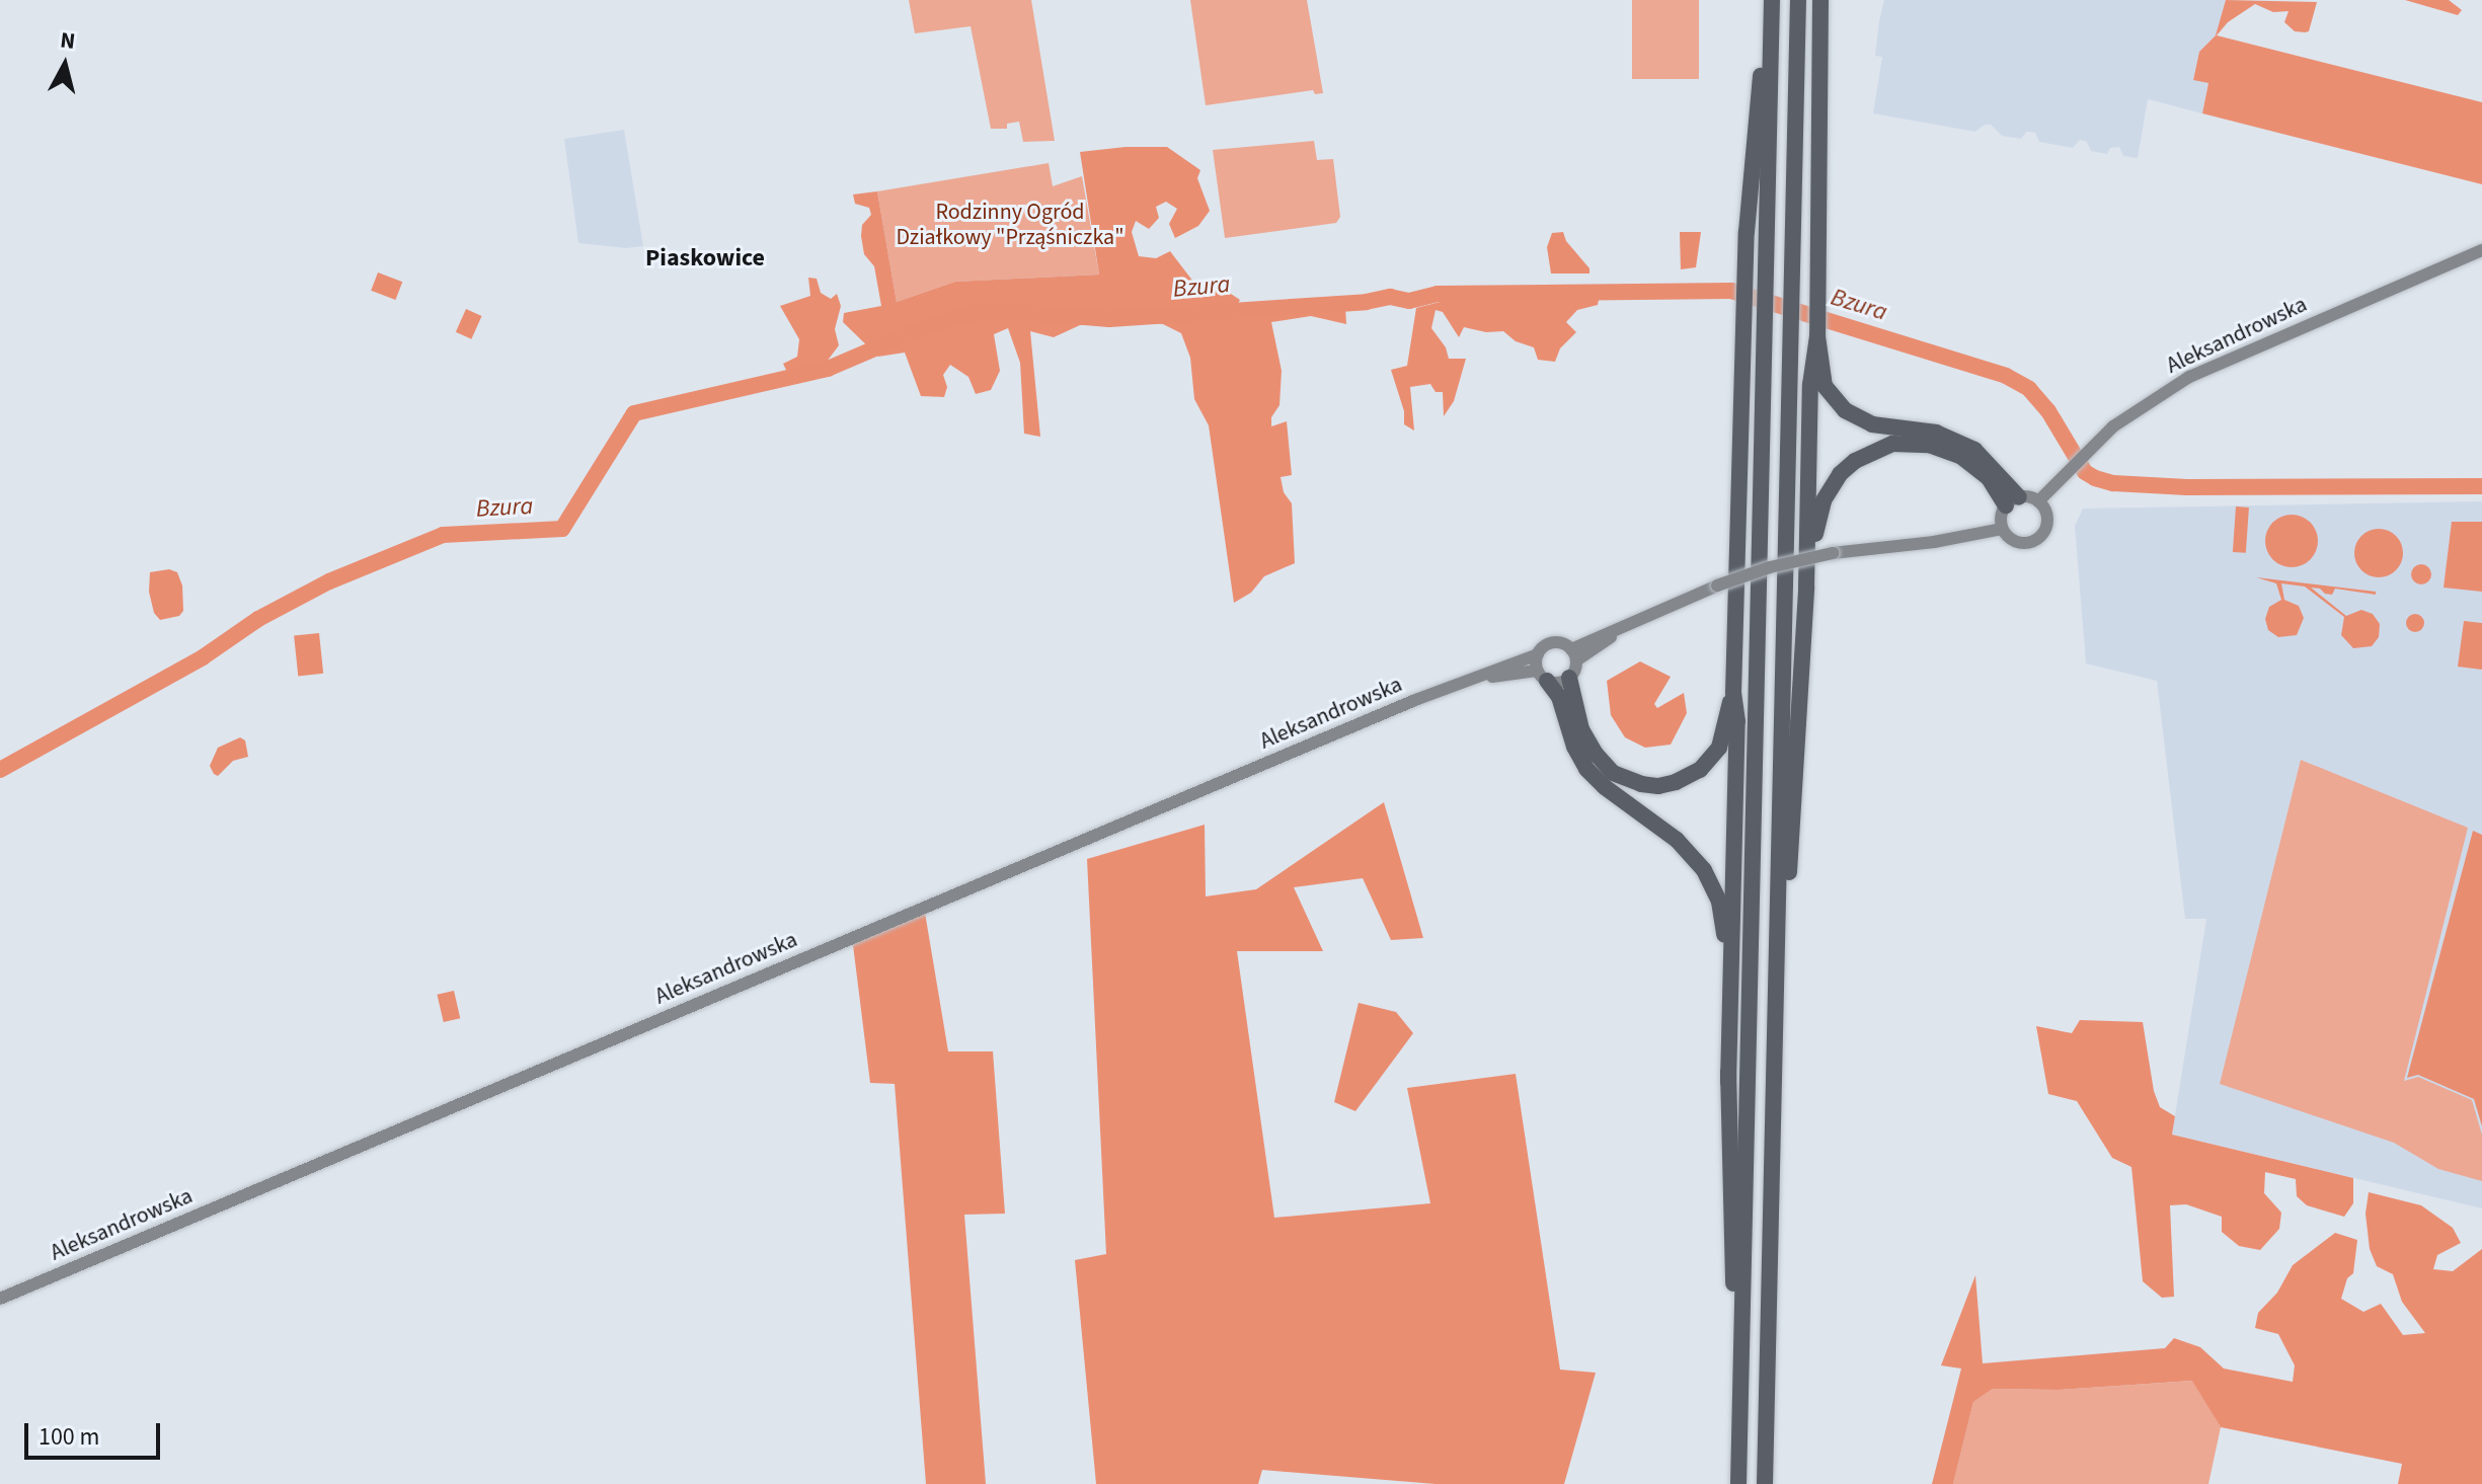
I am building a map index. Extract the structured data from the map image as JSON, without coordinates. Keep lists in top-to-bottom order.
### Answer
{
  "streets": {
    "main road": ["Aleksandrowska"]
  },
  "districts": ["Piaskowice"],
  "water": ["Bzura"],
  "parks": ["Rodzinny Ogród Działkowy \"Prząśniczka\""],
  "scale_bar": "100 m",
  "north": "top"
}
